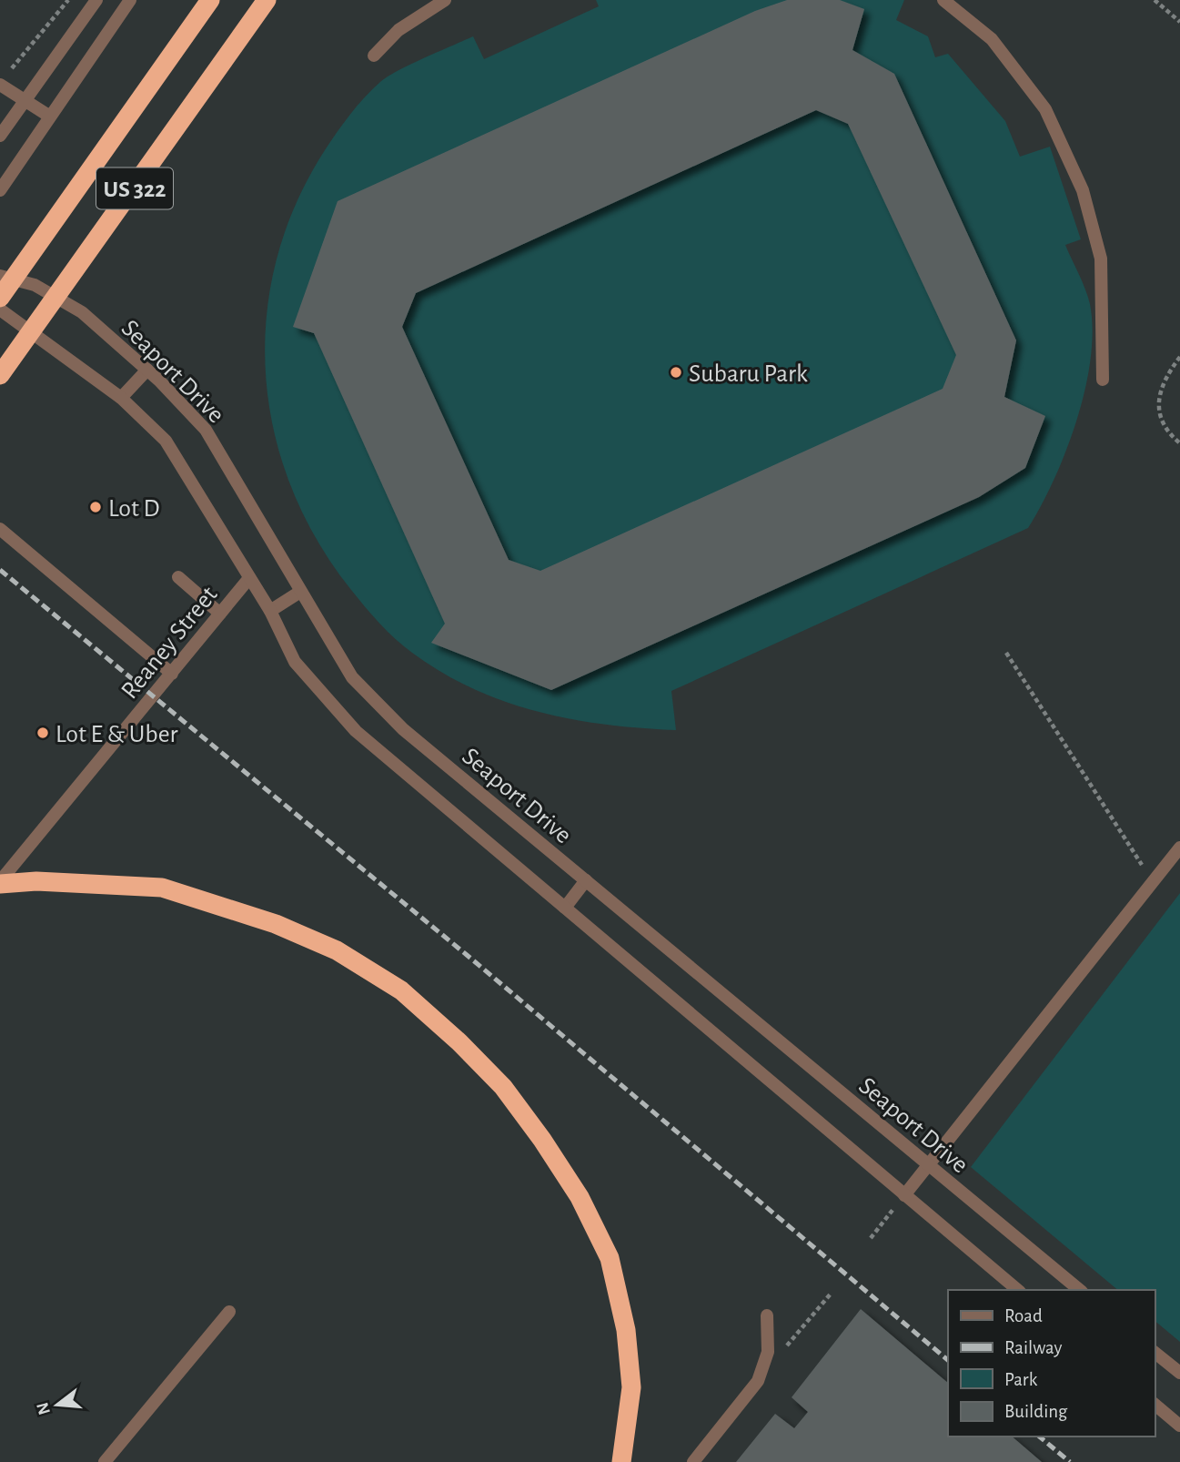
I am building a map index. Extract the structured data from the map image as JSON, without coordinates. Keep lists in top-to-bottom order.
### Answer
{
  "streets": {
    "highway": ["US 322"],
    "street": ["Seaport Drive", "Reaney Street"]
  },
  "places": ["Subaru Park", "Lot D", "Lot E & Uber"],
  "legend": [
    "Road",
    "Railway",
    "Park",
    "Building"
  ],
  "north": "left"
}
